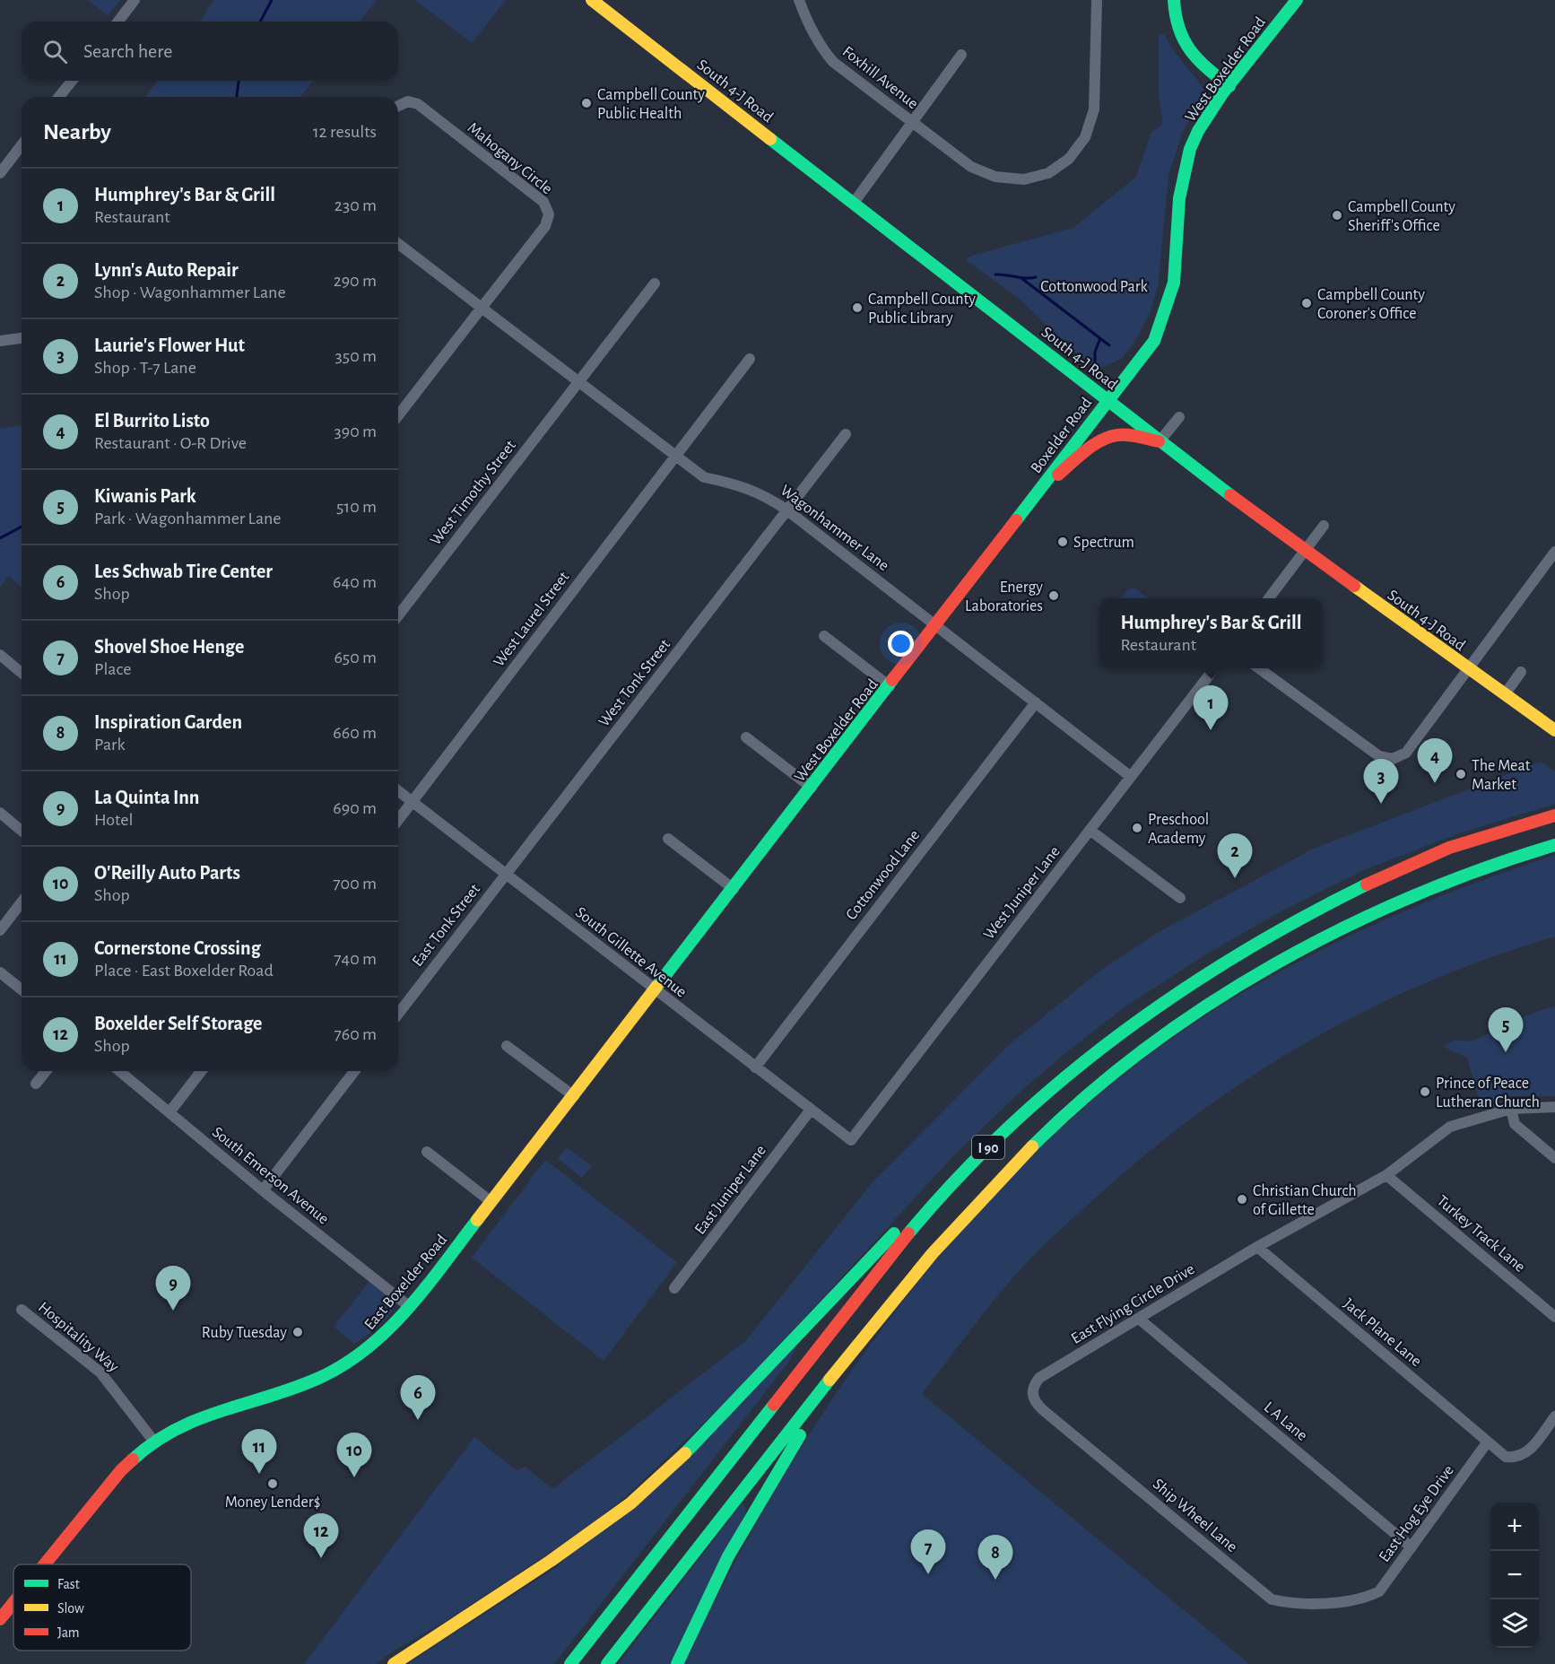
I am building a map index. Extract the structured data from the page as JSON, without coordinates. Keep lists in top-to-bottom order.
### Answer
{
  "streets": {
    "main road": [
      "West Boxelder Road",
      "South 4-J Road",
      "Boxelder Road",
      "I 90",
      "East Boxelder Road"
    ],
    "street": [
      "Foxhill Avenue",
      "Mahogany Circle",
      "West Timothy Street",
      "Wagonhammer Lane",
      "West Laurel Street",
      "West Tonk Street",
      "Cottonwood Lane",
      "West Juniper Lane",
      "East Tonk Street",
      "South Gillette Avenue",
      "South Emerson Avenue",
      "East Juniper Lane",
      "Turkey Track Lane",
      "East Flying Circle Drive",
      "Jack Plane Lane",
      "Hospitality Way",
      "L A Lane",
      "East Hog Eye Drive",
      "Ship Wheel Lane"
    ]
  },
  "crossings": [
    ["West Boxelder Road", "South 4-J Road"],
    ["West Boxelder Road", "Boxelder Road"],
    ["West Boxelder Road", "Wagonhammer Lane"],
    ["West Boxelder Road", "South Gillette Avenue"],
    ["West Boxelder Road", "East Boxelder Road"],
    ["South 4-J Road", "Boxelder Road"],
    ["Mahogany Circle", "Wagonhammer Lane"],
    ["West Timothy Street", "Wagonhammer Lane"],
    ["Wagonhammer Lane", "West Laurel Street"],
    ["Wagonhammer Lane", "West Tonk Street"],
    ["Wagonhammer Lane", "Cottonwood Lane"],
    ["Wagonhammer Lane", "West Juniper Lane"],
    ["West Laurel Street", "South Gillette Avenue"],
    ["West Tonk Street", "East Tonk Street"],
    ["West Tonk Street", "South Gillette Avenue"],
    ["Cottonwood Lane", "South Gillette Avenue"],
    ["West Juniper Lane", "South Gillette Avenue"],
    ["East Tonk Street", "South Gillette Avenue"],
    ["South Gillette Avenue", "East Juniper Lane"],
    ["South Gillette Avenue", "East Boxelder Road"],
    ["South Emerson Avenue", "East Boxelder Road"],
    ["Turkey Track Lane", "East Flying Circle Drive"],
    ["East Boxelder Road", "Hospitality Way"],
    ["East Flying Circle Drive", "Jack Plane Lane"],
    ["East Flying Circle Drive", "L A Lane"],
    ["East Flying Circle Drive", "Ship Wheel Lane"],
    ["Jack Plane Lane", "East Hog Eye Drive"],
    ["L A Lane", "East Hog Eye Drive"],
    ["East Hog Eye Drive", "Ship Wheel Lane"]
  ],
  "parks": ["Cottonwood Park"],
  "places": [
    "Campbell County Public Health",
    "Campbell County Sheriff's Office",
    "Campbell County Coroner's Office",
    "Campbell County Public Library",
    "Spectrum",
    "Energy Laboratories",
    "The Meat Market",
    "Preschool Academy",
    "Prince of Peace Lutheran Church",
    "Christian Church of Gillette",
    "Ruby Tuesday",
    "Money Lender$"
  ],
  "legend": ["Fast", "Slow", "Jam"],
  "page": {
    "search": "Search here",
    "heading": ["Nearby", "12 results"],
    "list": [
      {
        "mark": "1",
        "name": "Humphrey's Bar & Grill",
        "note": "Restaurant",
        "value": "230 m"
      },
      {
        "mark": "2",
        "name": "Lynn's Auto Repair",
        "note": "Shop · Wagonhammer Lane",
        "value": "290 m"
      },
      {
        "mark": "3",
        "name": "Laurie's Flower Hut",
        "note": "Shop · T-7 Lane",
        "value": "350 m"
      },
      {
        "mark": "4",
        "name": "El Burrito Listo",
        "note": "Restaurant · O-R Drive",
        "value": "390 m"
      },
      {
        "mark": "5",
        "name": "Kiwanis Park",
        "note": "Park · Wagonhammer Lane",
        "value": "510 m"
      },
      {
        "mark": "6",
        "name": "Les Schwab Tire Center",
        "note": "Shop",
        "value": "640 m"
      },
      {
        "mark": "7",
        "name": "Shovel Shoe Henge",
        "note": "Place",
        "value": "650 m"
      },
      {
        "mark": "8",
        "name": "Inspiration Garden",
        "note": "Park",
        "value": "660 m"
      },
      {
        "mark": "9",
        "name": "La Quinta Inn",
        "note": "Hotel",
        "value": "690 m"
      },
      {
        "mark": "10",
        "name": "O'Reilly Auto Parts",
        "note": "Shop",
        "value": "700 m"
      },
      {
        "mark": "11",
        "name": "Cornerstone Crossing",
        "note": "Place · East Boxelder Road",
        "value": "740 m"
      },
      {
        "mark": "12",
        "name": "Boxelder Self Storage",
        "note": "Shop",
        "value": "760 m"
      }
    ],
    "popup": ["Humphrey's Bar & Grill", "Restaurant"],
    "pins": [
      "1",
      "4",
      "3",
      "2",
      "5",
      "9",
      "6",
      "11",
      "10",
      "12",
      "7",
      "8"
    ],
    "map_buttons": ["+", "−"]
  }
}
